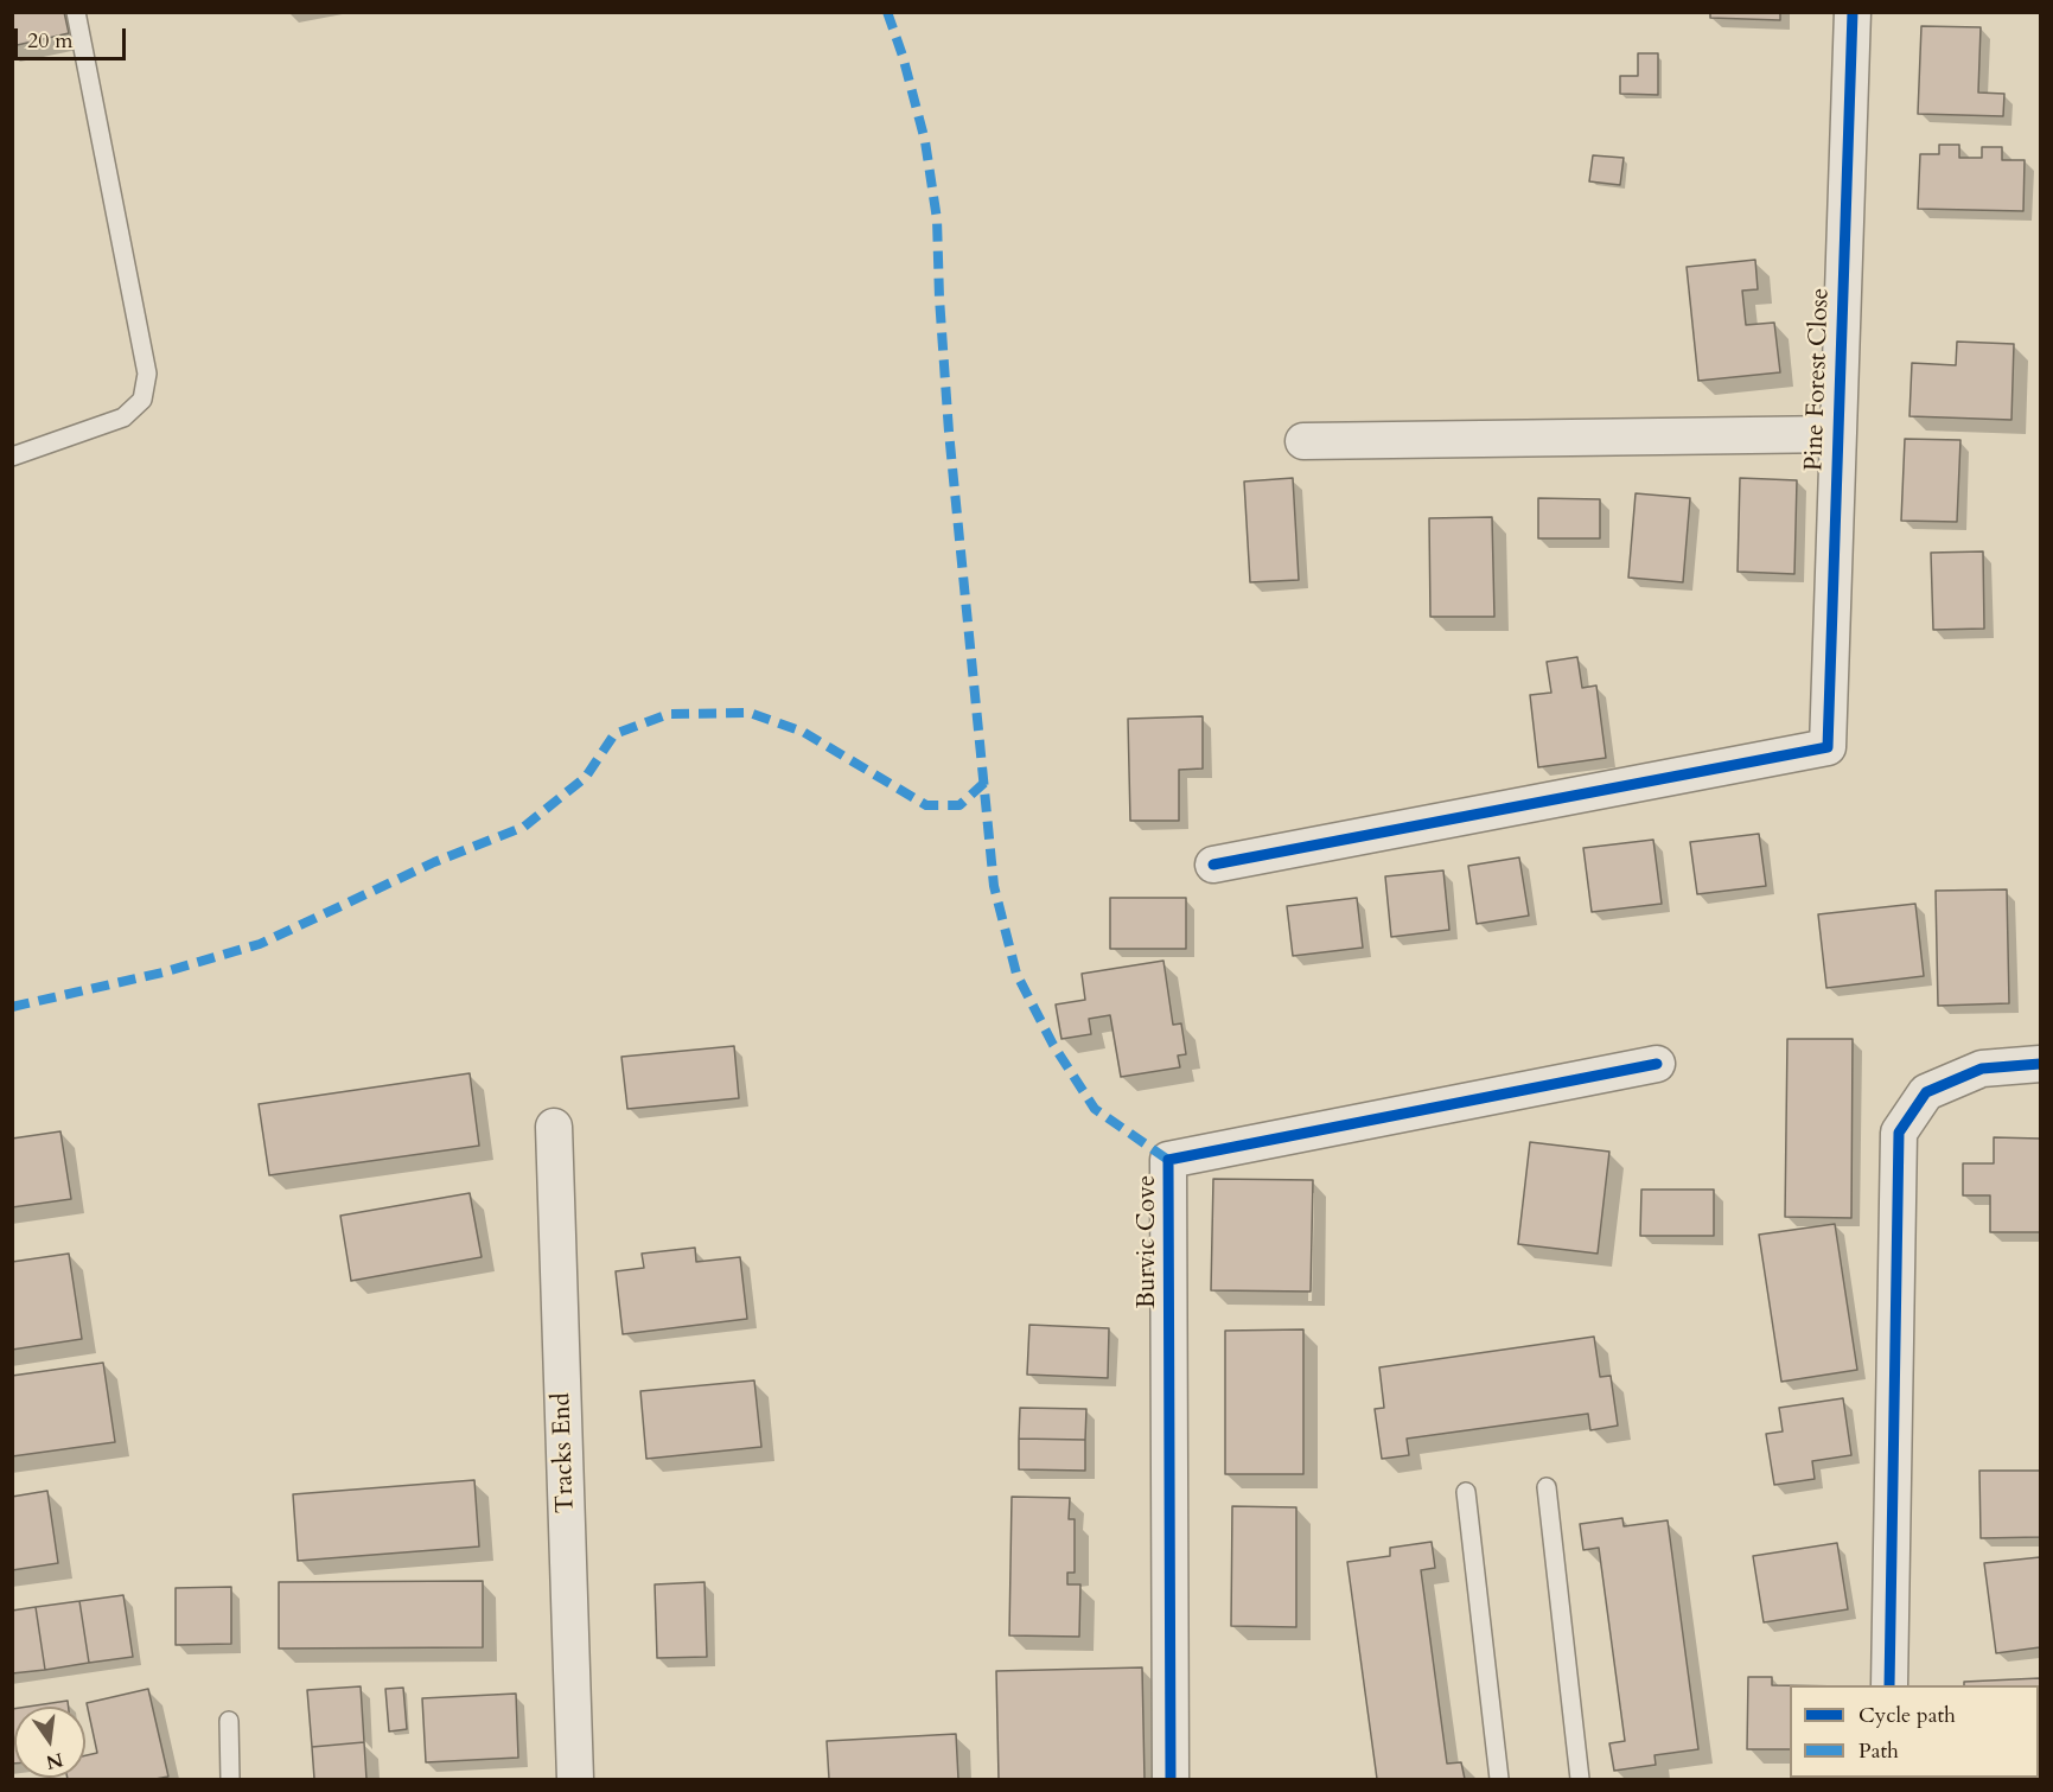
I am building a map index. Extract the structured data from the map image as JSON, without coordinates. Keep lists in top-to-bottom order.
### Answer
{
  "streets": {
    "street": ["Pine Forest Close", "Burvic Cove", "Tracks End"]
  },
  "legend": ["Cycle path", "Path"],
  "scale_bar": "20 m",
  "north": "bottom"
}
